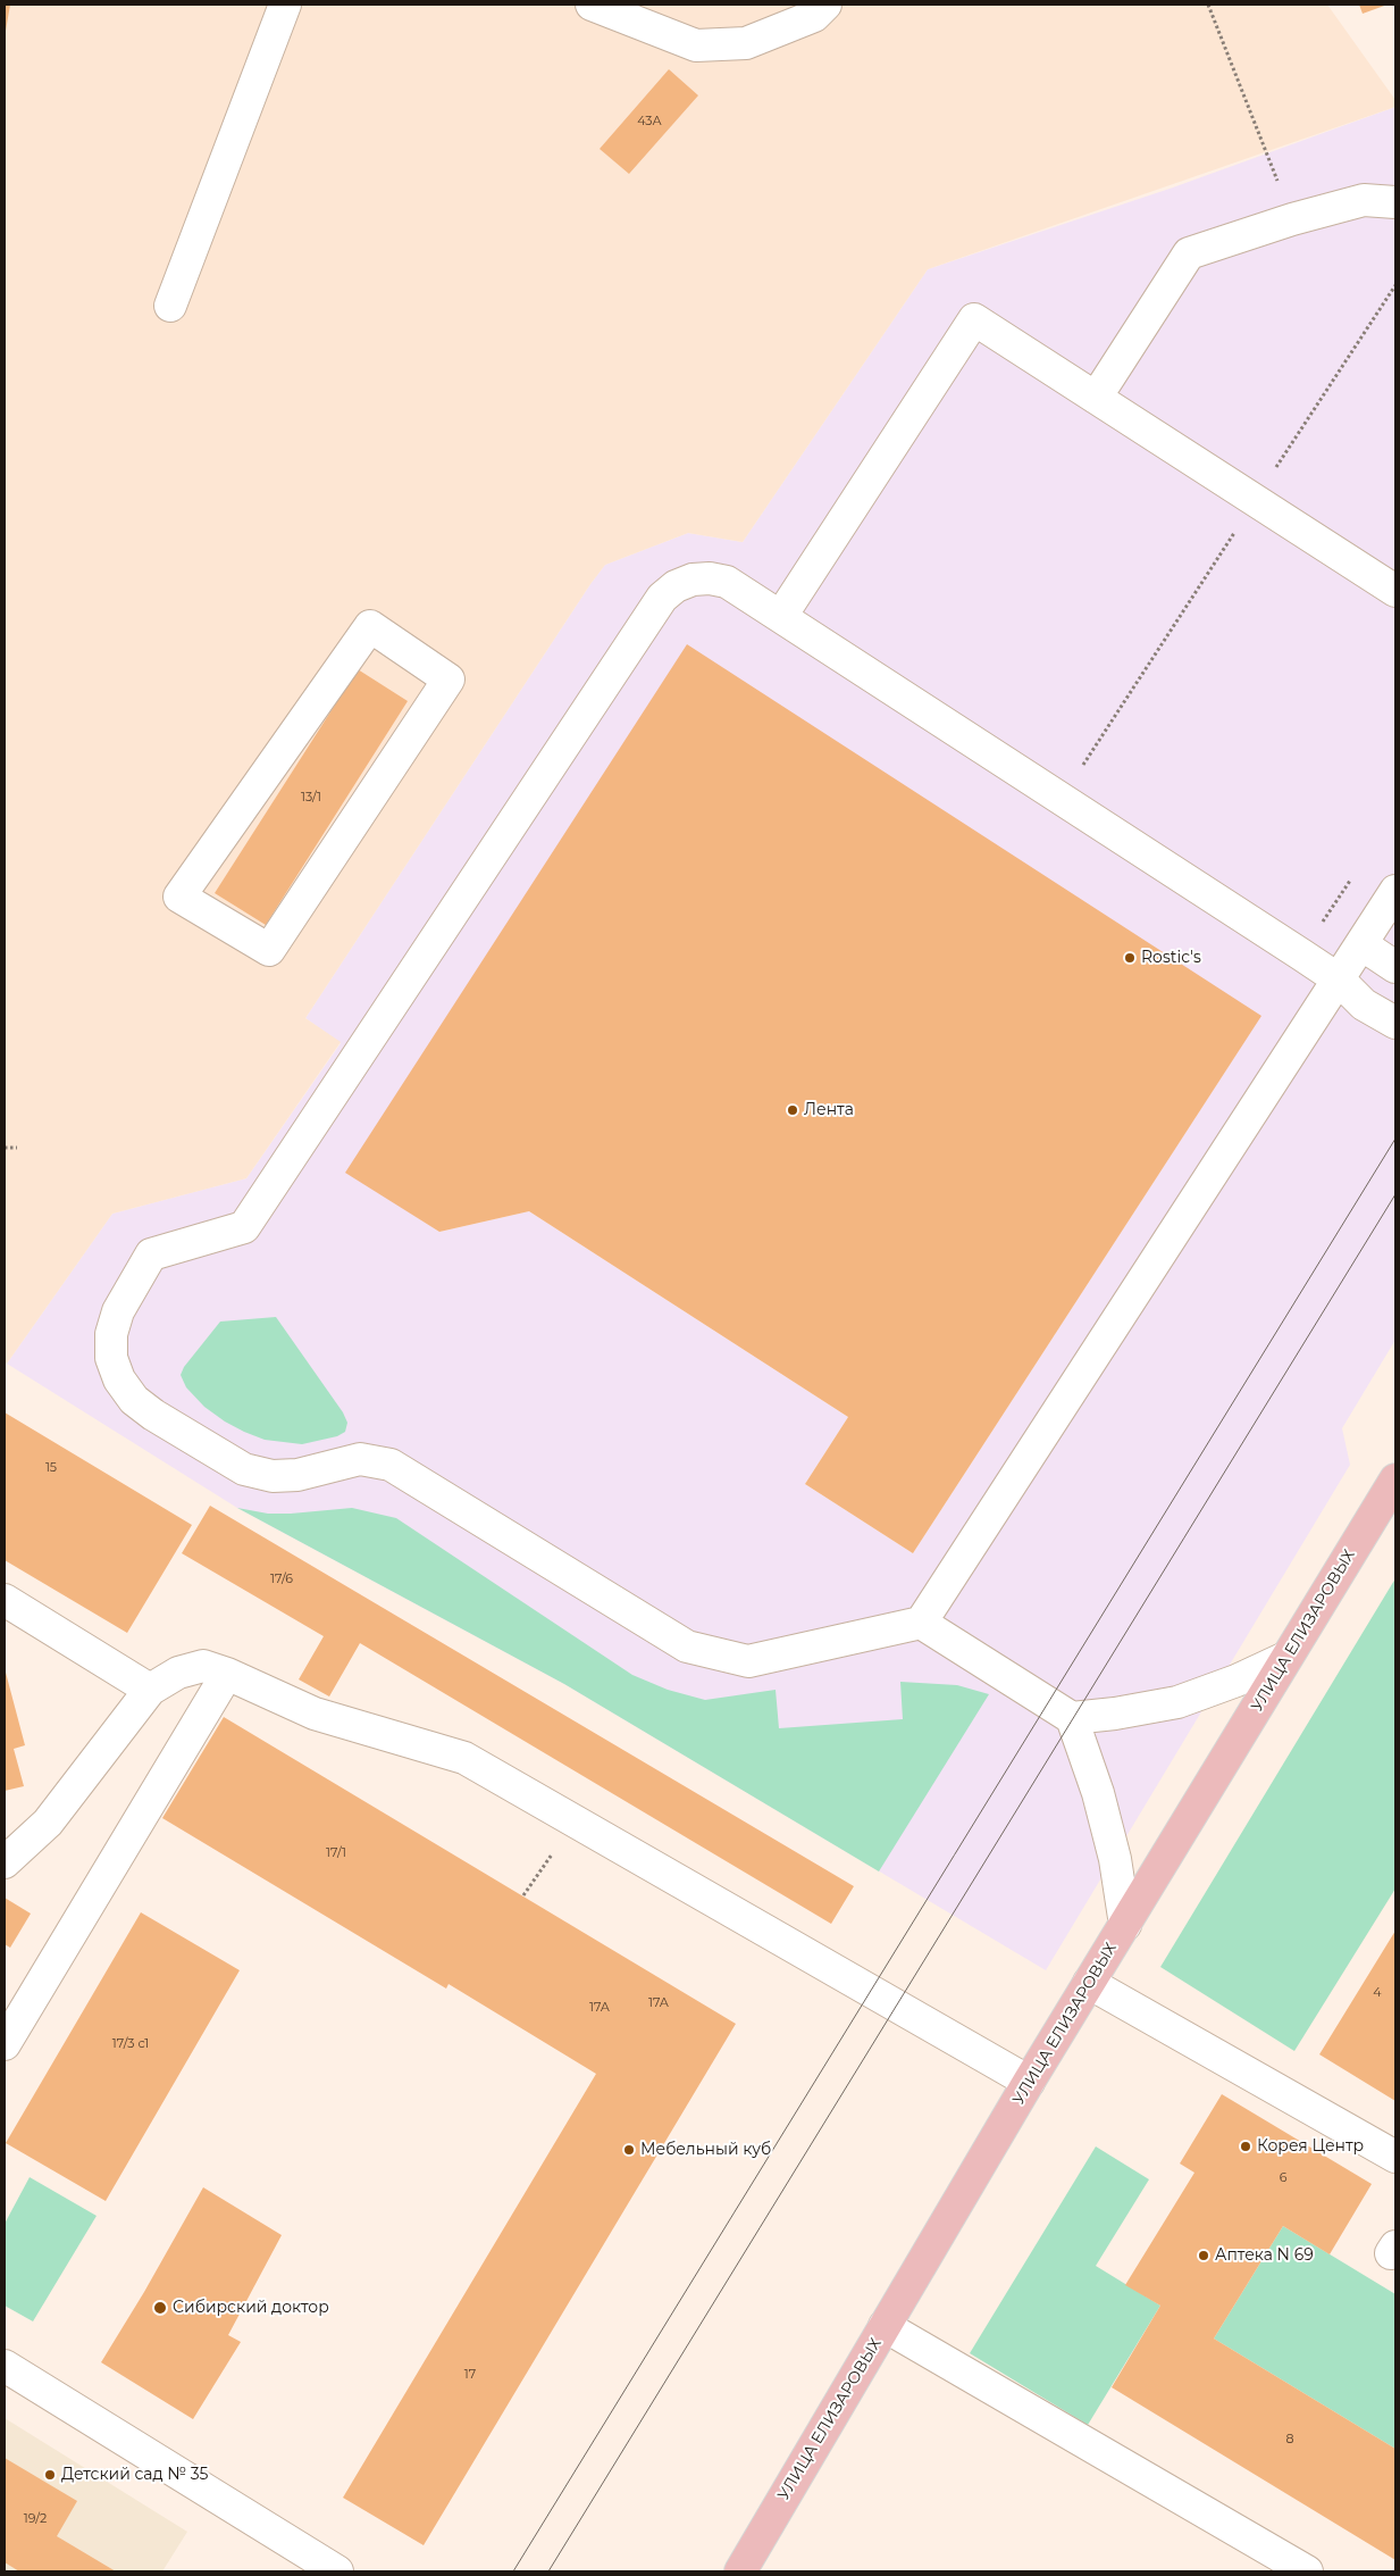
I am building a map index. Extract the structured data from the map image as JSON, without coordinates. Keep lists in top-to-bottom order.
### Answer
{
  "streets": {
    "main road": ["УЛИЦА ЕЛИЗАРОВЫХ"]
  },
  "places": [
    "Rostic's",
    "Лента",
    "Корея Центр",
    "Мебельный куб",
    "Аптека N 69",
    "Сибирский доктор",
    "Детский сад № 35"
  ],
  "house_numbers": [
    "43А",
    "13/1",
    "15",
    "17/6",
    "17/1",
    "4",
    "17А",
    "17А",
    "17/3 с1",
    "6",
    "17",
    "8",
    "19/2"
  ]
}
